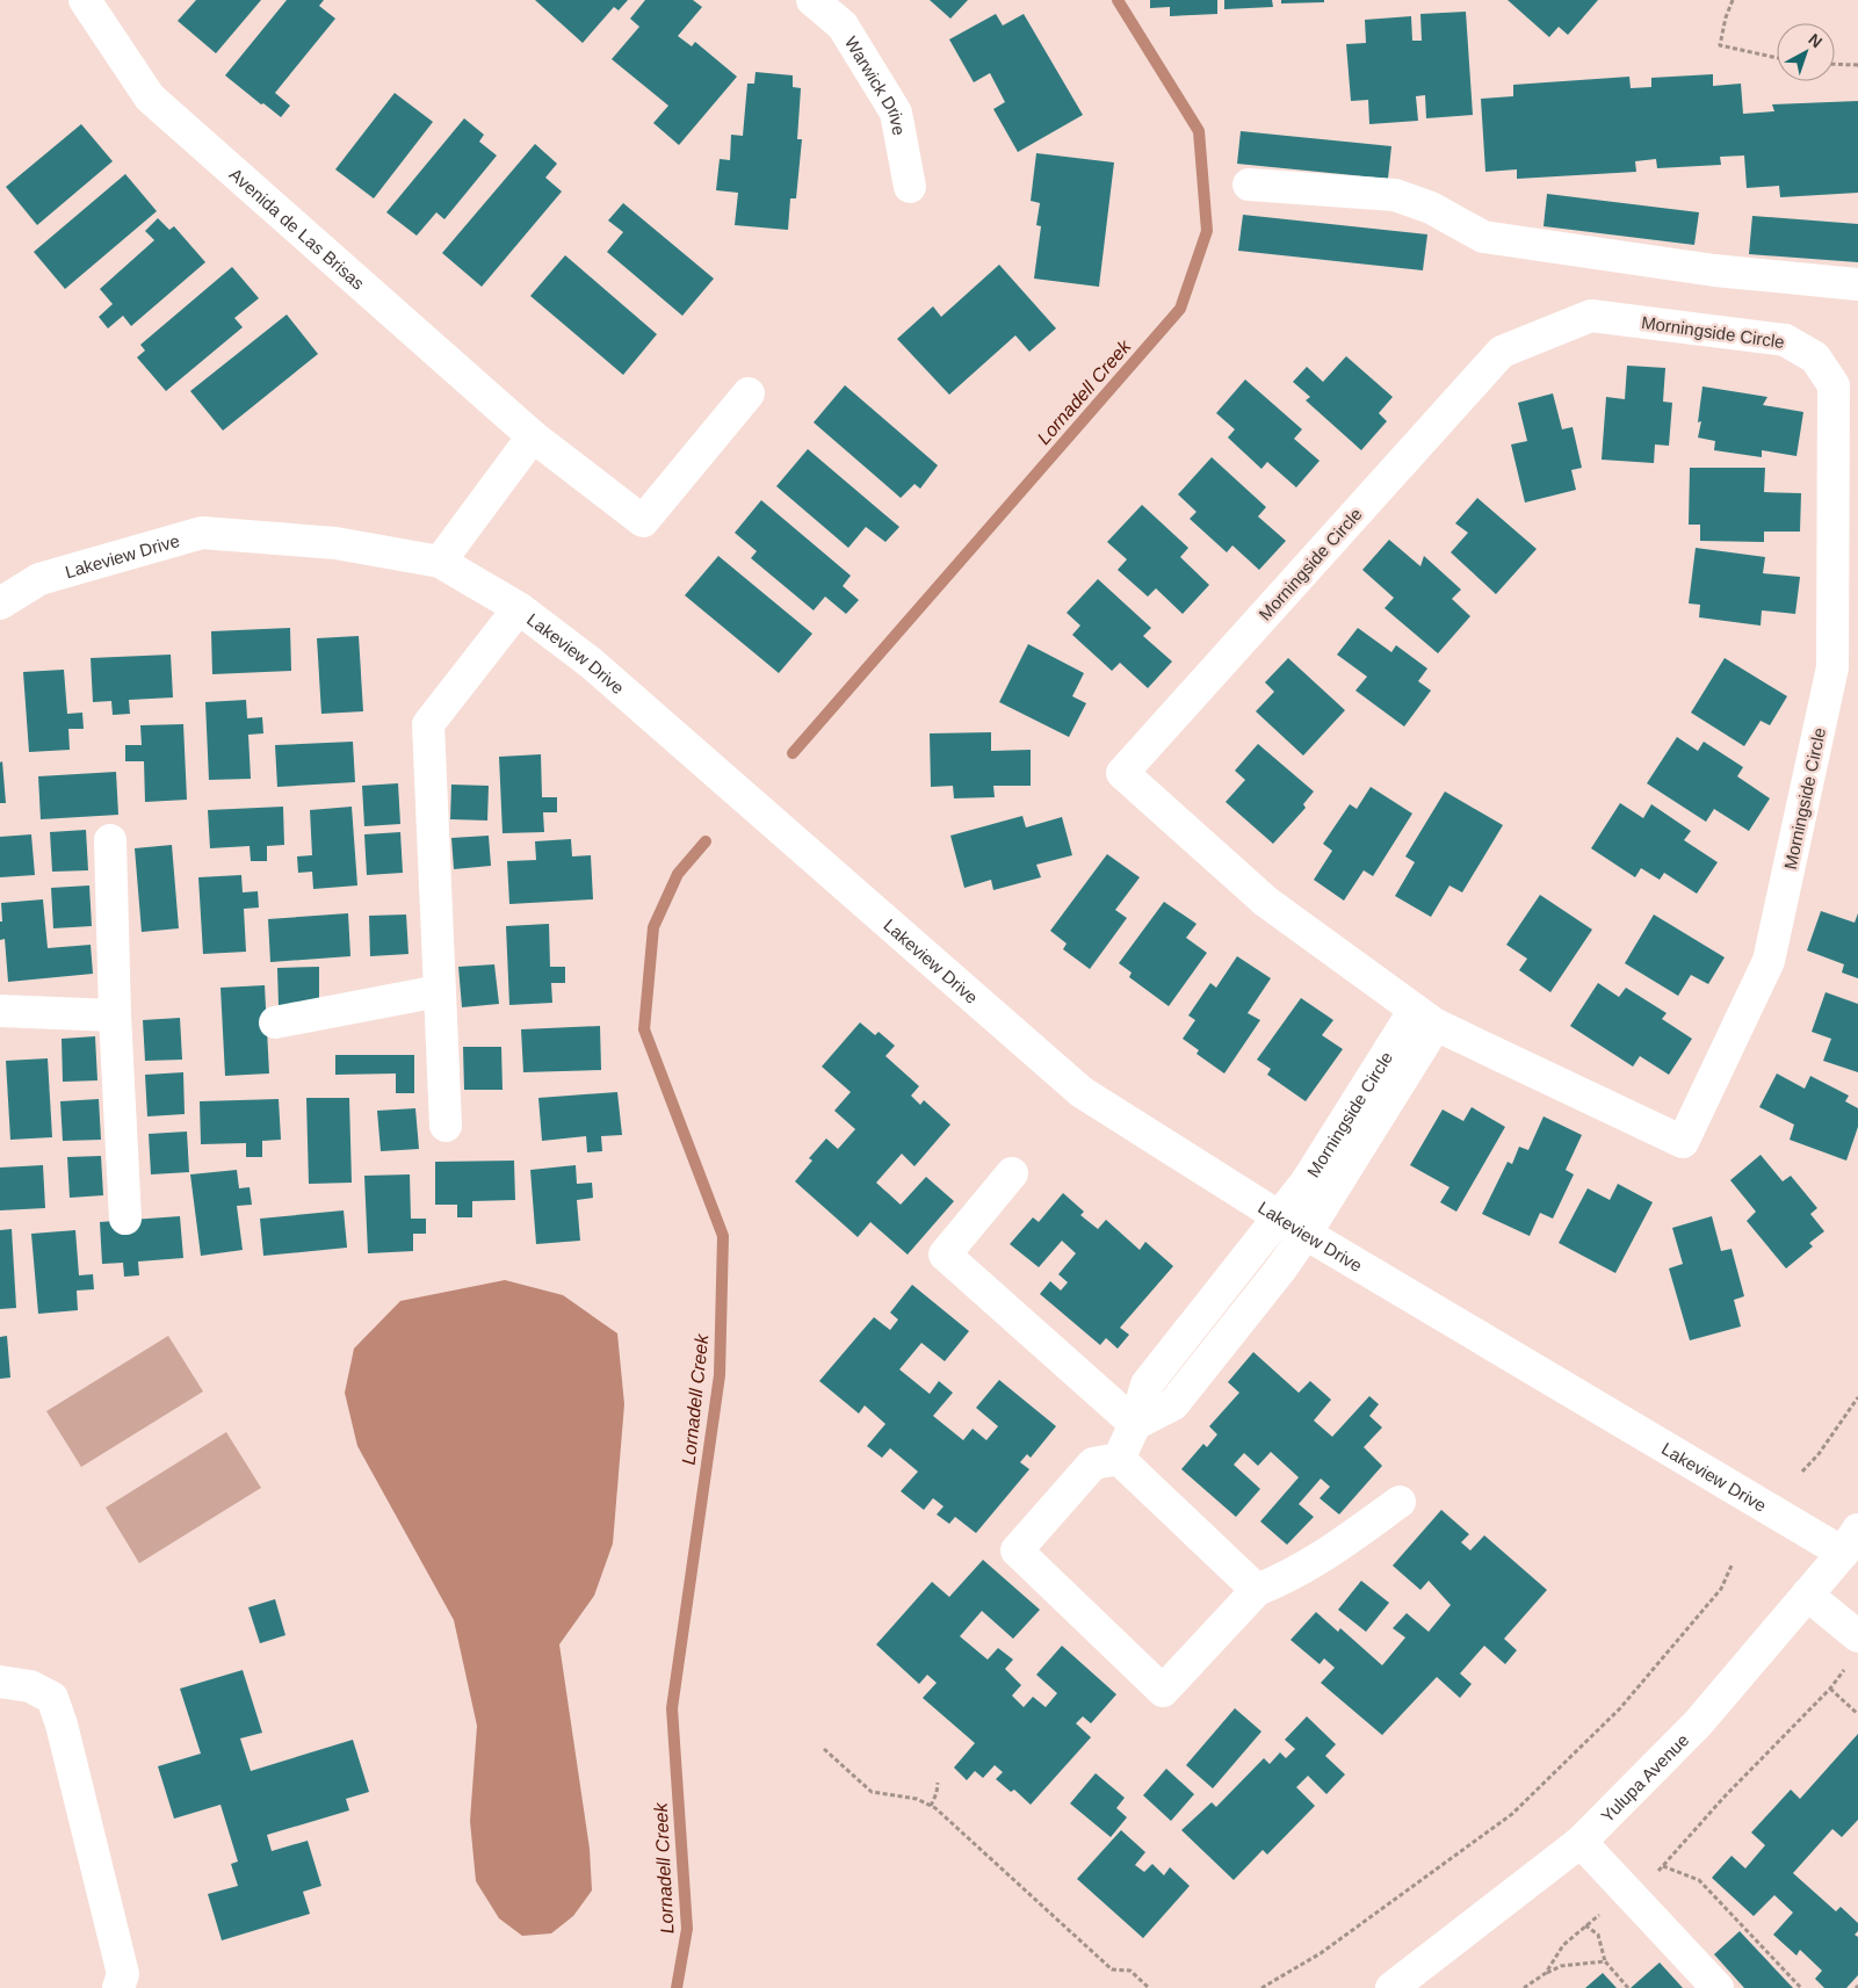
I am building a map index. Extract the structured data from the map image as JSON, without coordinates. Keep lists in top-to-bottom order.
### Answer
{
  "streets": {
    "street": [
      "Warwick Drive",
      "Avenida de Las Brisas",
      "Morningside Circle",
      "Lakeview Drive",
      "Yulupa Avenue"
    ]
  },
  "crossings": [
    ["Morningside Circle", "Lakeview Drive"],
    ["Lakeview Drive", "Yulupa Avenue"]
  ],
  "water": ["Lornadell Creek"],
  "north": "top right"
}
